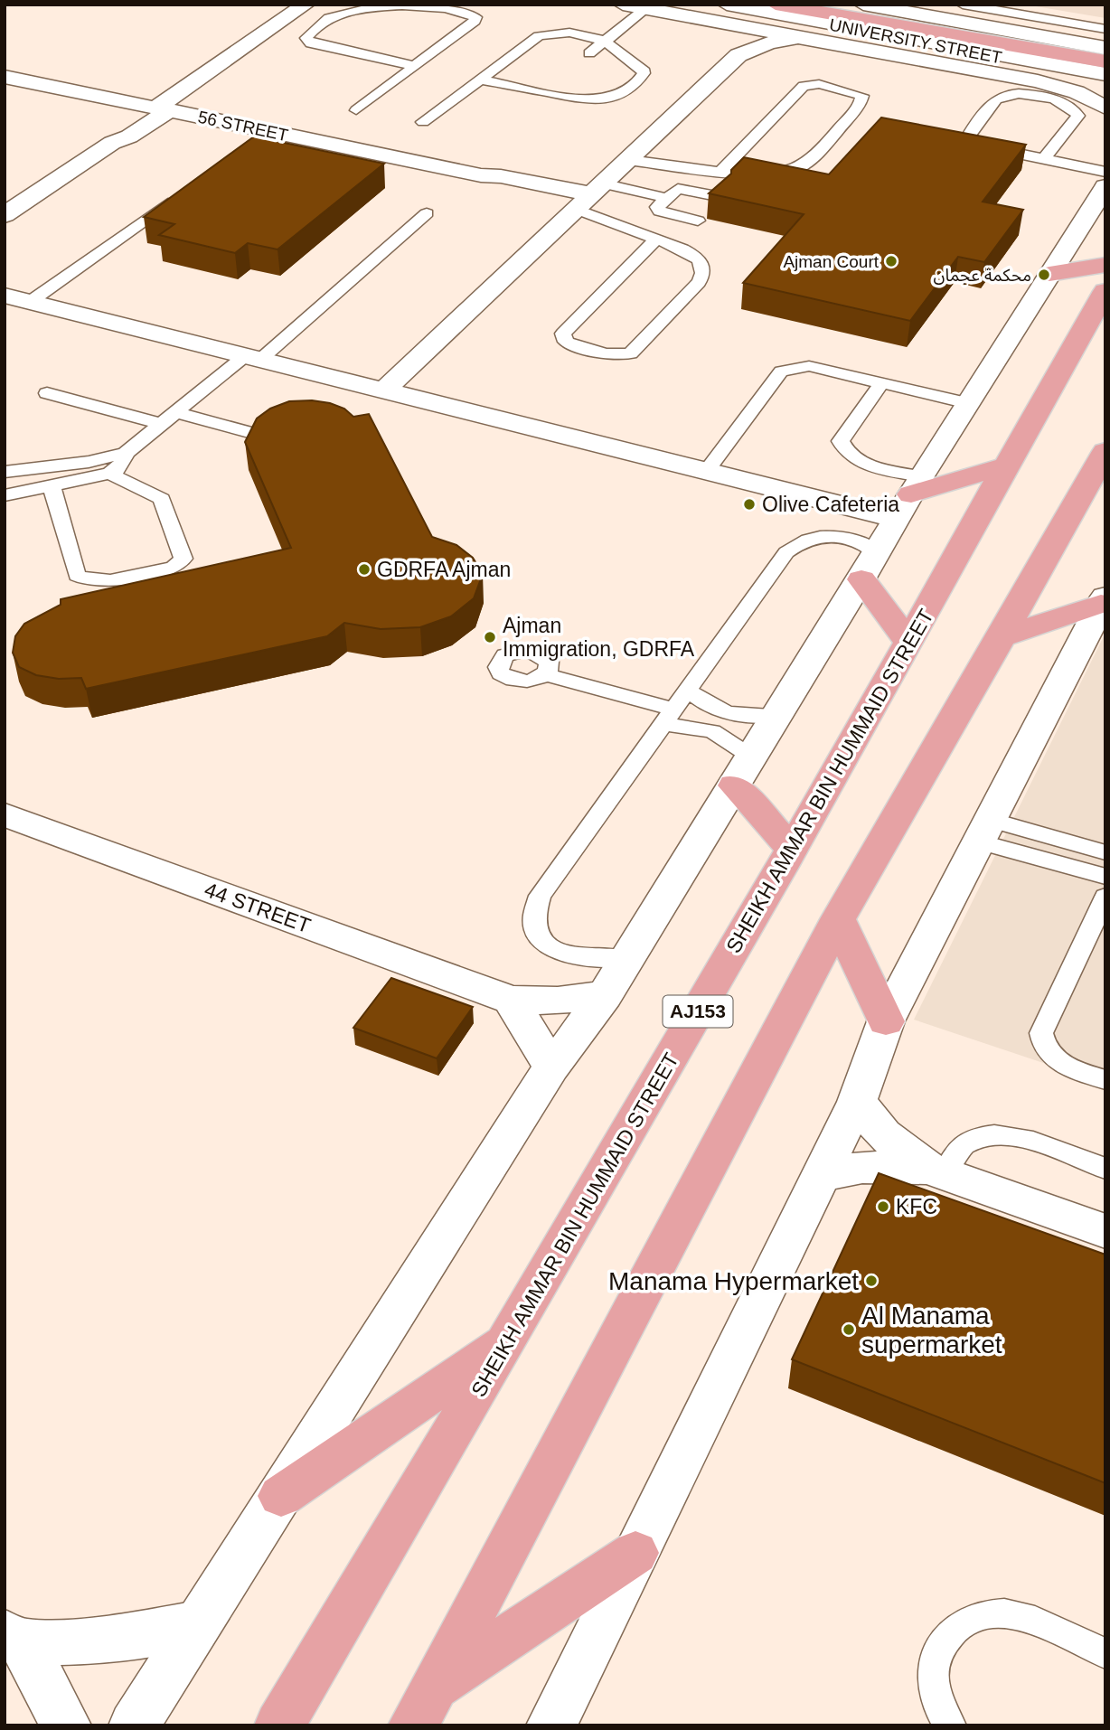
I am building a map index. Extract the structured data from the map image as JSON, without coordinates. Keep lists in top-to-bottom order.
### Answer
{
  "streets": {
    "main road": ["SHEIKH AMMAR BIN HUMMAID STREET", "AJ153"],
    "street": ["UNIVERSITY STREET", "56 STREET", "44 STREET"]
  },
  "places": [
    "Ajman Court",
    "محكمة عجمان",
    "Olive Cafeteria",
    "GDRFA Ajman",
    "Ajman Immigration, GDRFA",
    "KFC",
    "Manama Hypermarket",
    "Al Manama supermarket"
  ]
}
